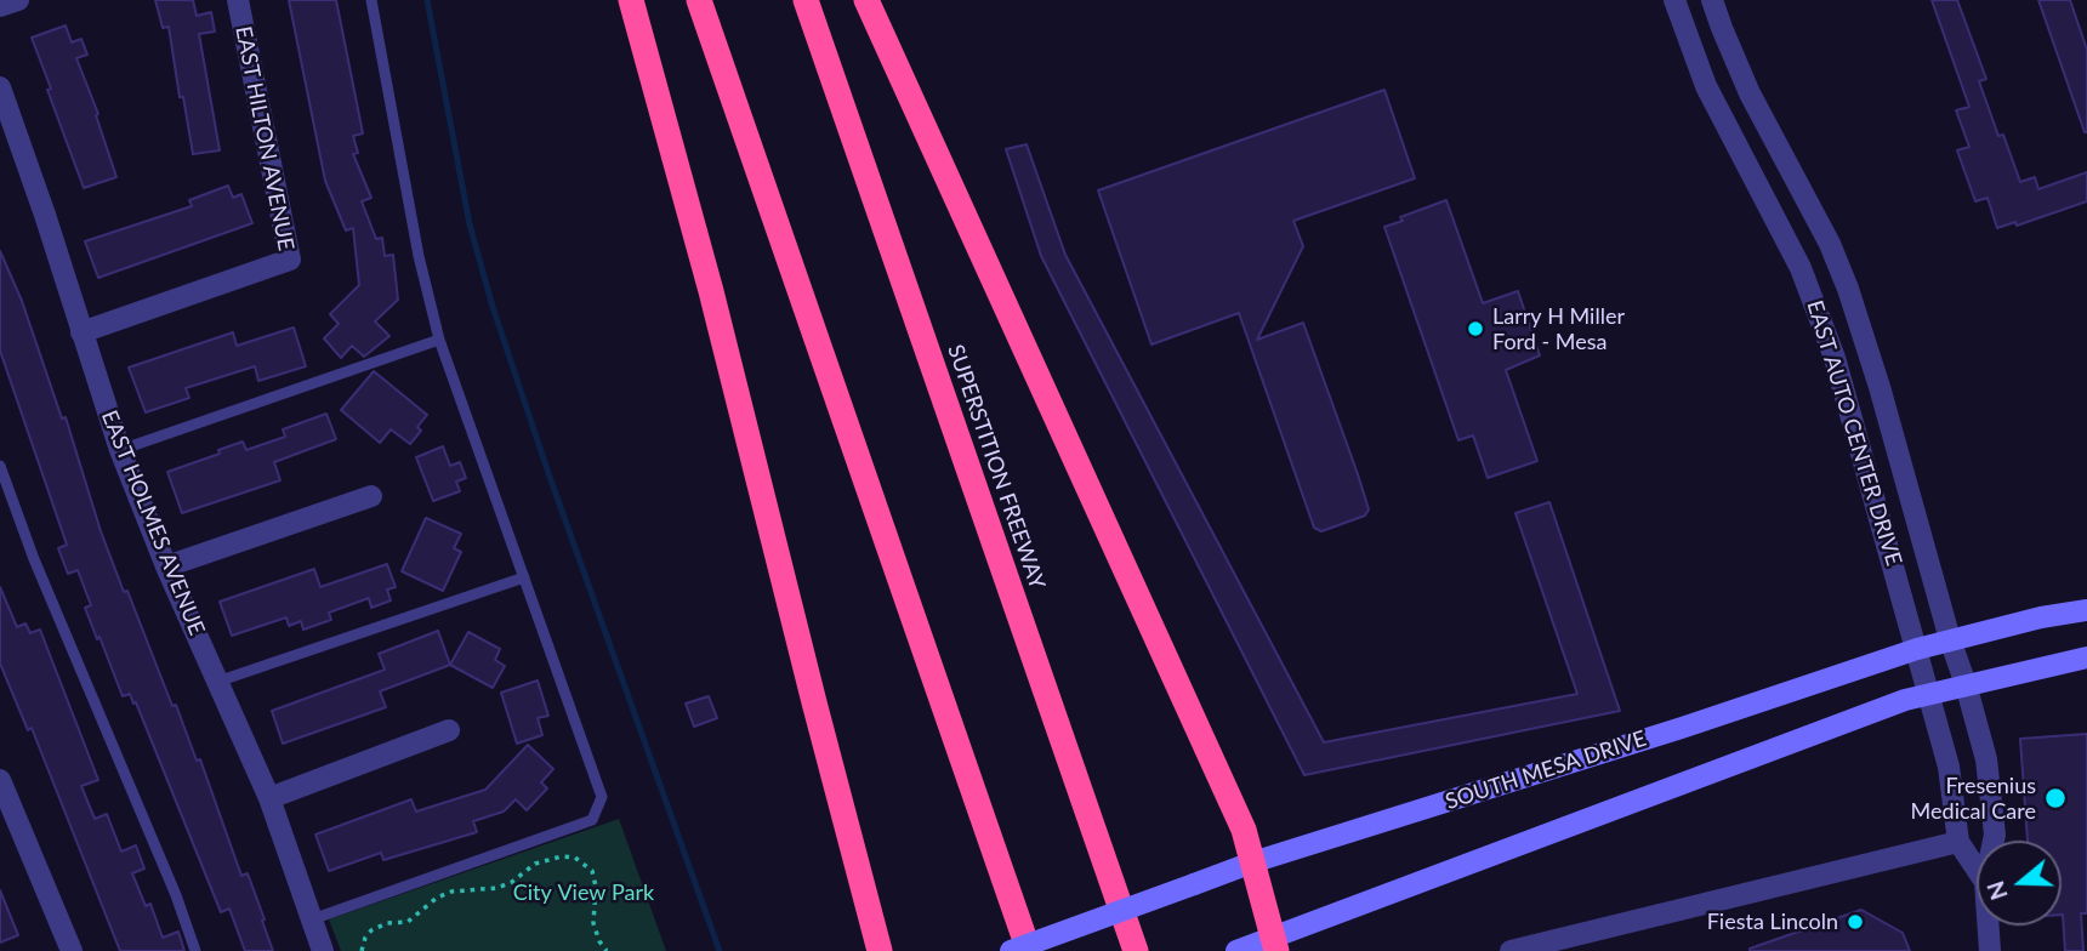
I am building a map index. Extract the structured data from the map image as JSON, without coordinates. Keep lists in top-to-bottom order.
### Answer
{
  "streets": {
    "highway": ["SUPERSTITION FREEWAY"],
    "main road": ["SOUTH MESA DRIVE"],
    "street": ["EAST HILTON AVENUE", "EAST AUTO CENTER DRIVE", "EAST HOLMES AVENUE"]
  },
  "crossings": [
    ["EAST HILTON AVENUE", "EAST HOLMES AVENUE"],
    ["EAST AUTO CENTER DRIVE", "SOUTH MESA DRIVE"]
  ],
  "parks": ["City View Park"],
  "places": ["Larry H Miller Ford - Mesa", "Fresenius Medical Care", "Fiesta Lincoln"],
  "north": "left"
}
